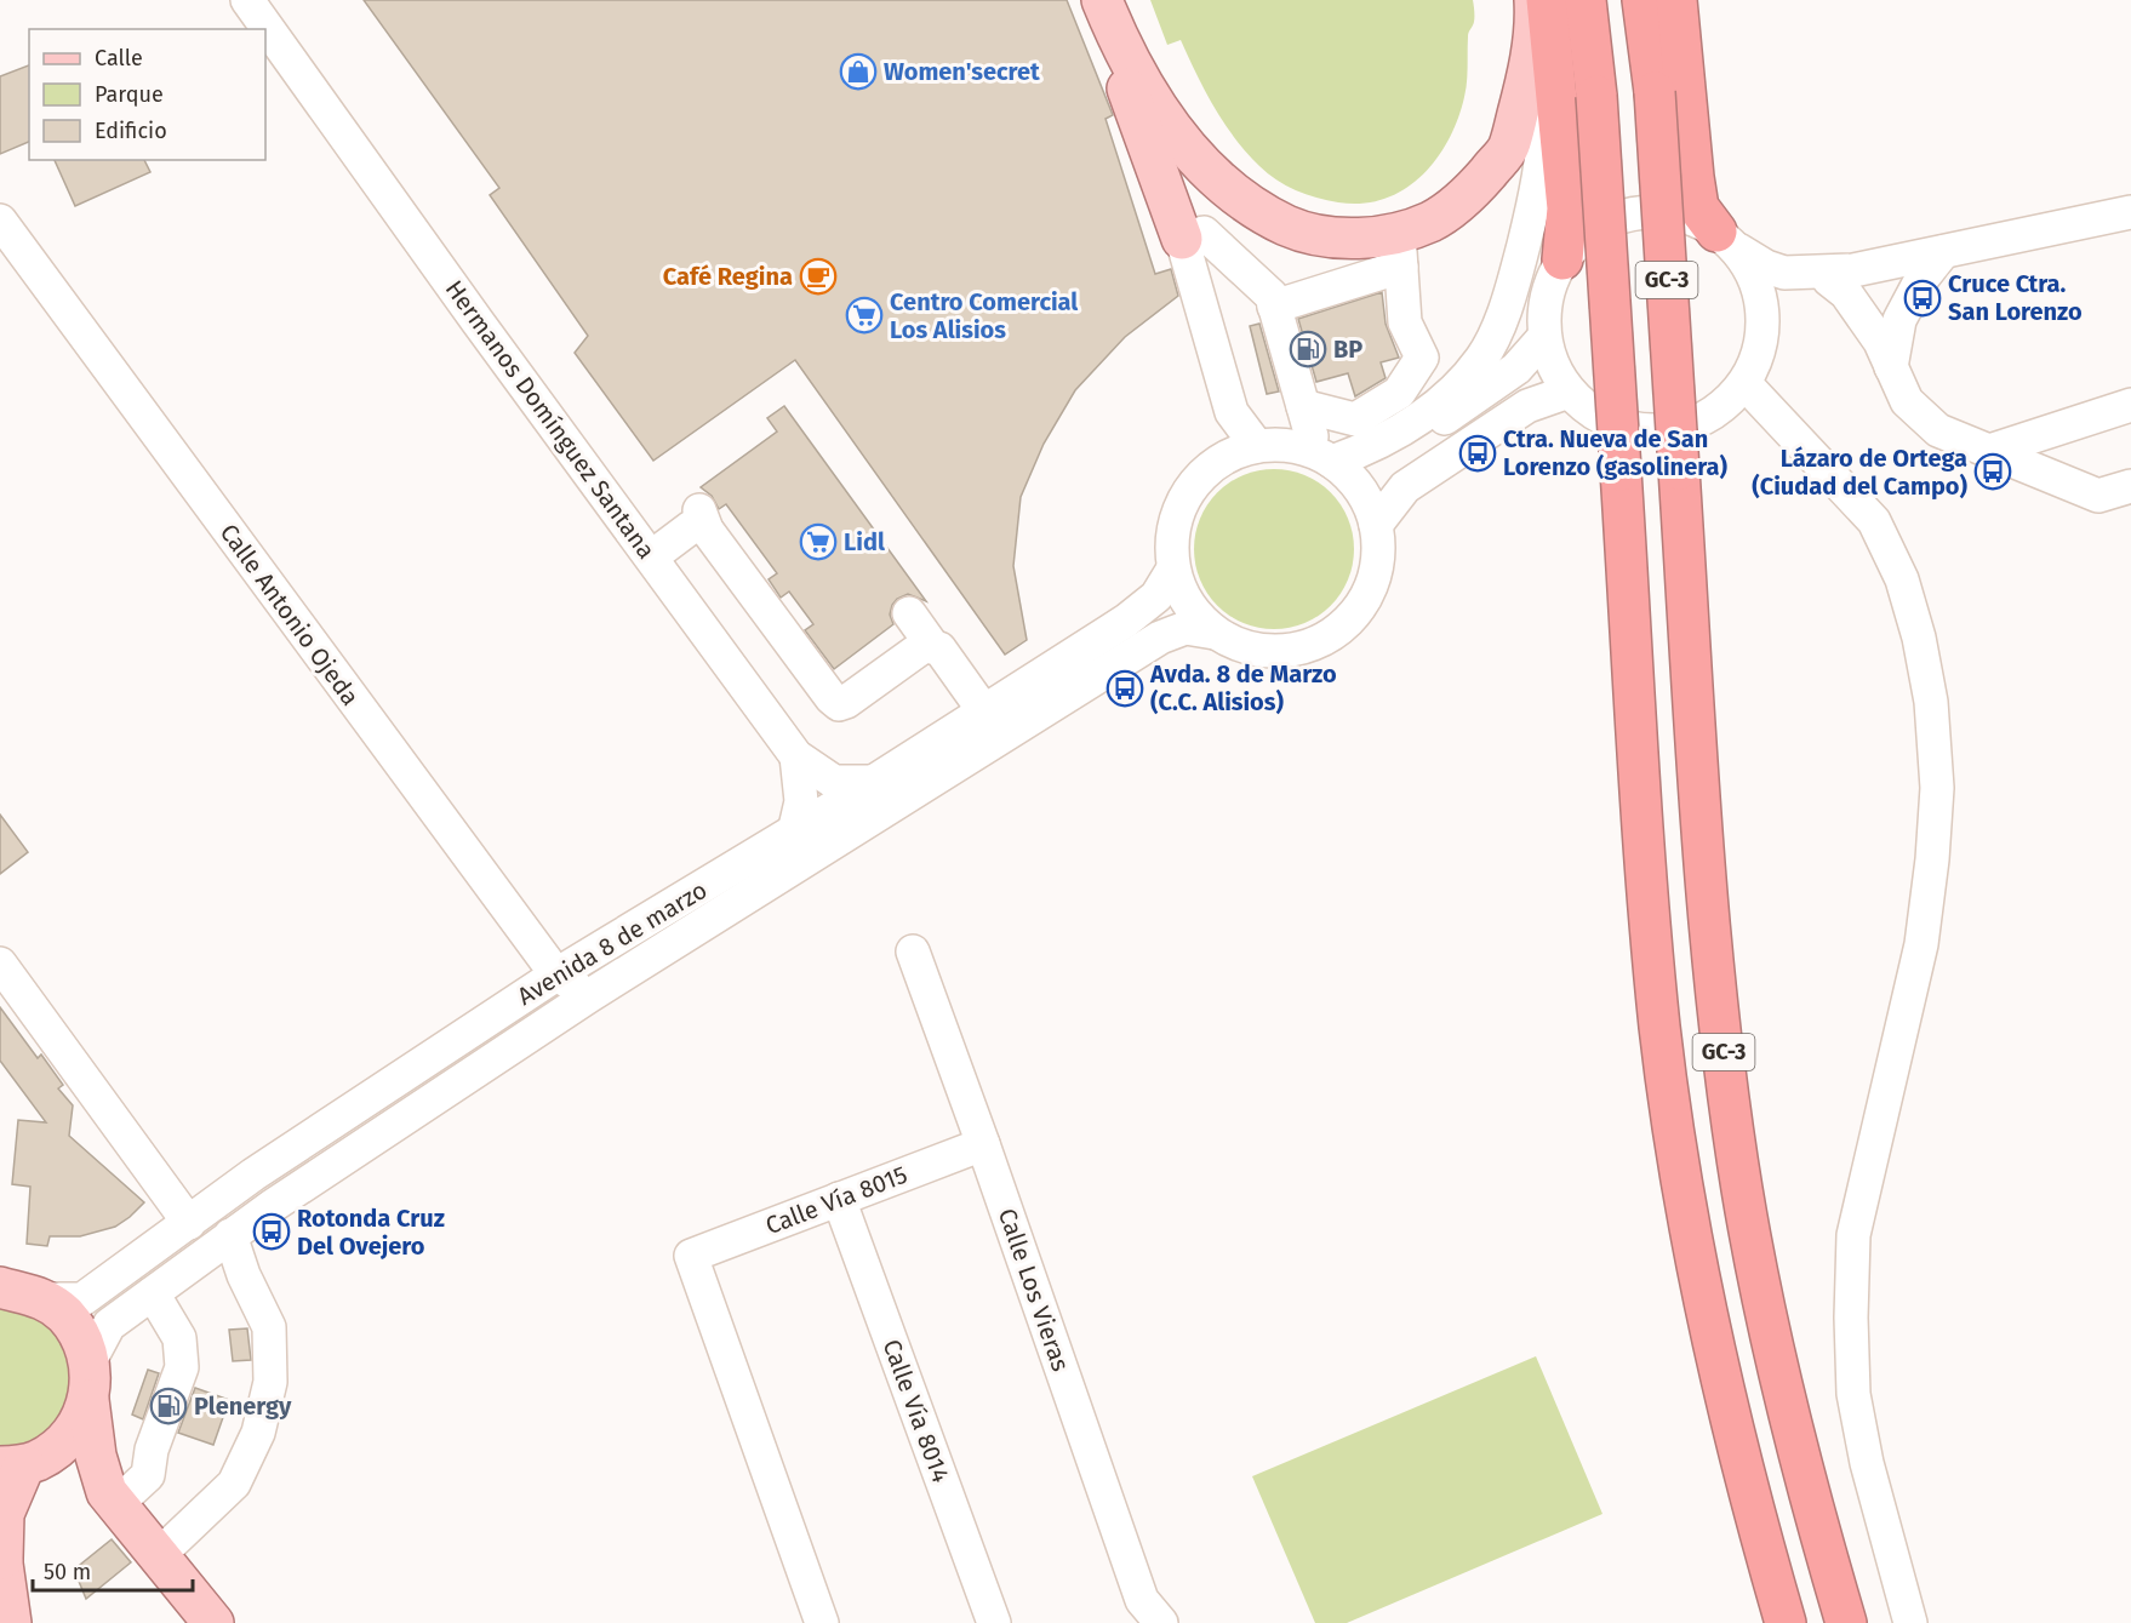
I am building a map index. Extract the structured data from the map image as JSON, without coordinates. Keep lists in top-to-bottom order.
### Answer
{
  "streets": {
    "highway": ["GC-3"],
    "street": [
      "Hermanos Domínguez Santana",
      "Calle Antonio Ojeda",
      "Avenida 8 de marzo",
      "Calle Vía 8015",
      "Calle Los Vieras",
      "Calle Vía 8014"
    ]
  },
  "crossings": [
    ["Hermanos Domínguez Santana", "Avenida 8 de marzo"],
    ["Calle Antonio Ojeda", "Avenida 8 de marzo"],
    ["Calle Vía 8015", "Calle Los Vieras"],
    ["Calle Vía 8015", "Calle Vía 8014"]
  ],
  "places": {
    "shop": ["Women'secret"],
    "cafe": ["Café Regina"],
    "bus stop": [
      "Cruce Ctra. San Lorenzo",
      "Ctra. Nueva de San Lorenzo (gasolinera)",
      "Lázaro de Ortega (Ciudad del Campo)",
      "Avda. 8 de Marzo (C.C. Alisios)",
      "Rotonda Cruz Del Ovejero"
    ],
    "supermarket": ["Centro Comercial Los Alisios", "Lidl"],
    "fuel station": ["BP", "Plenergy"]
  },
  "legend": ["Calle", "Parque", "Edificio"],
  "scale_bar": "50 m"
}
